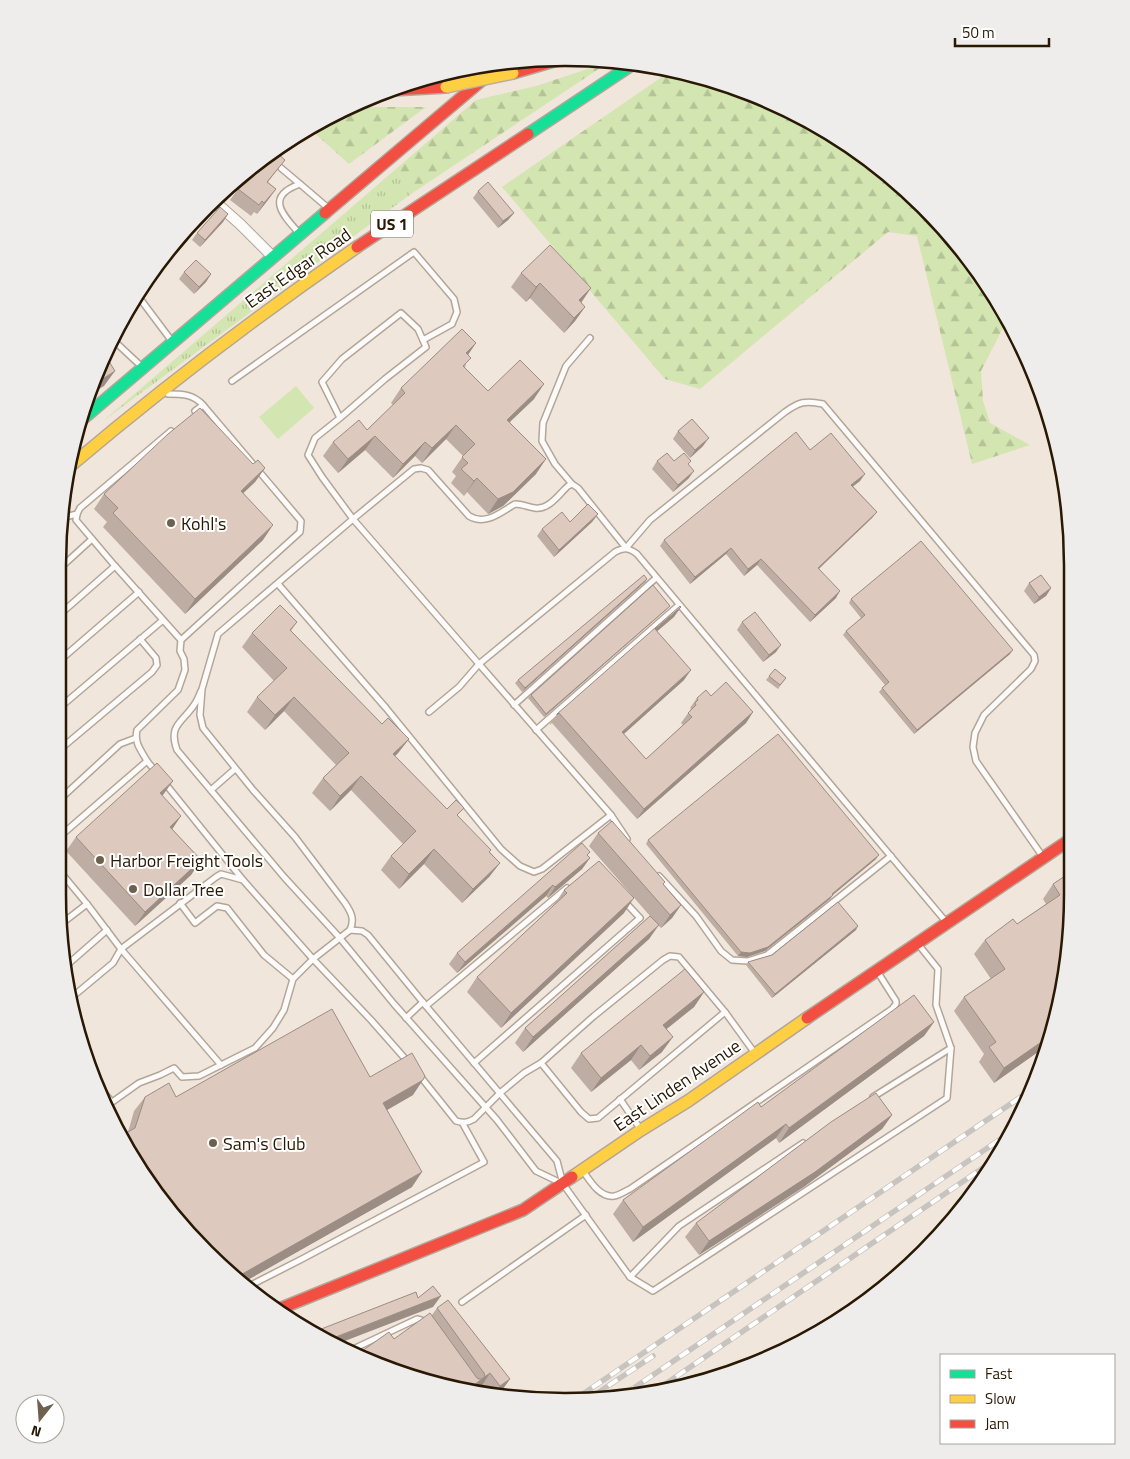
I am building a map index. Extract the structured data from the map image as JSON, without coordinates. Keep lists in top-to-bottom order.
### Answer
{
  "streets": {
    "main road": ["US 1", "East Edgar Road", "East Linden Avenue"]
  },
  "places": [
    "Kohl's",
    "Harbor Freight Tools",
    "Dollar Tree",
    "Sam's Club"
  ],
  "legend": ["Fast", "Slow", "Jam"],
  "scale_bar": "50 m",
  "north": "bottom"
}
